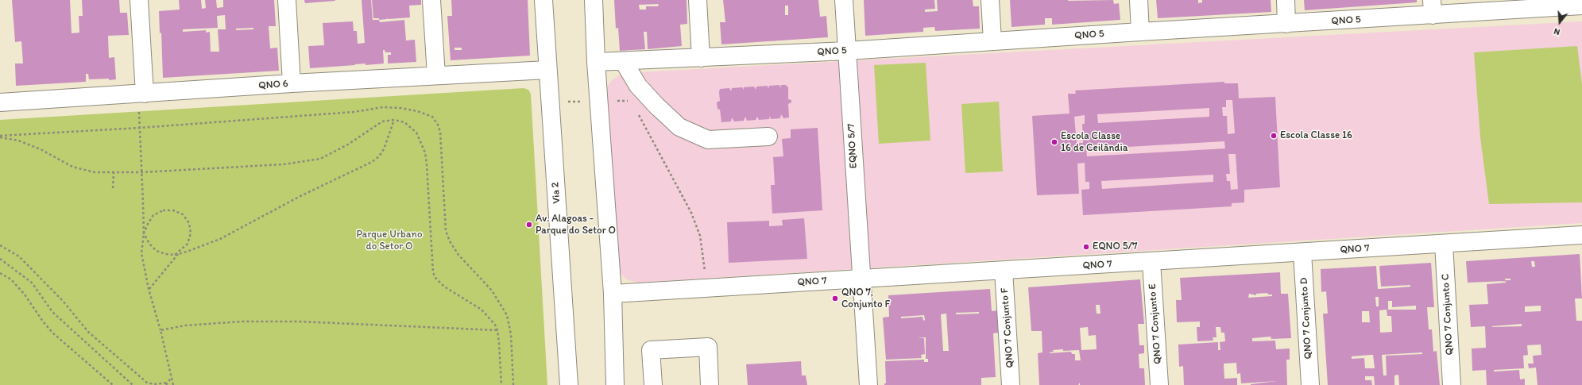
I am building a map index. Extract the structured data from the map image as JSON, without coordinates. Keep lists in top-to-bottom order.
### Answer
{
  "streets": {
    "street": [
      "QNO 5",
      "QNO 6",
      "EQNO 5/7",
      "Via 2",
      "QNO 7",
      "QNO 7 Conjunto C",
      "QNO 7 Conjunto D",
      "QNO 7 Conjunto E",
      "QNO 7 Conjunto F"
    ]
  },
  "crossings": [
    ["QNO 5", "EQNO 5/7"],
    ["QNO 6", "Via 2"],
    ["EQNO 5/7", "QNO 7"],
    ["QNO 7", "QNO 7 Conjunto C"],
    ["QNO 7", "QNO 7 Conjunto D"],
    ["QNO 7", "QNO 7 Conjunto E"],
    ["QNO 7", "QNO 7 Conjunto F"]
  ],
  "parks": ["Parque Urbano do Setor O"],
  "places": [
    "Escola Classe 16",
    "Escola Classe 16 de Ceilândia",
    "Av. Alagoas - Parque do Setor O",
    "EQNO 5/7",
    "QNO 7, Conjunto F"
  ],
  "north": "bottom"
}
